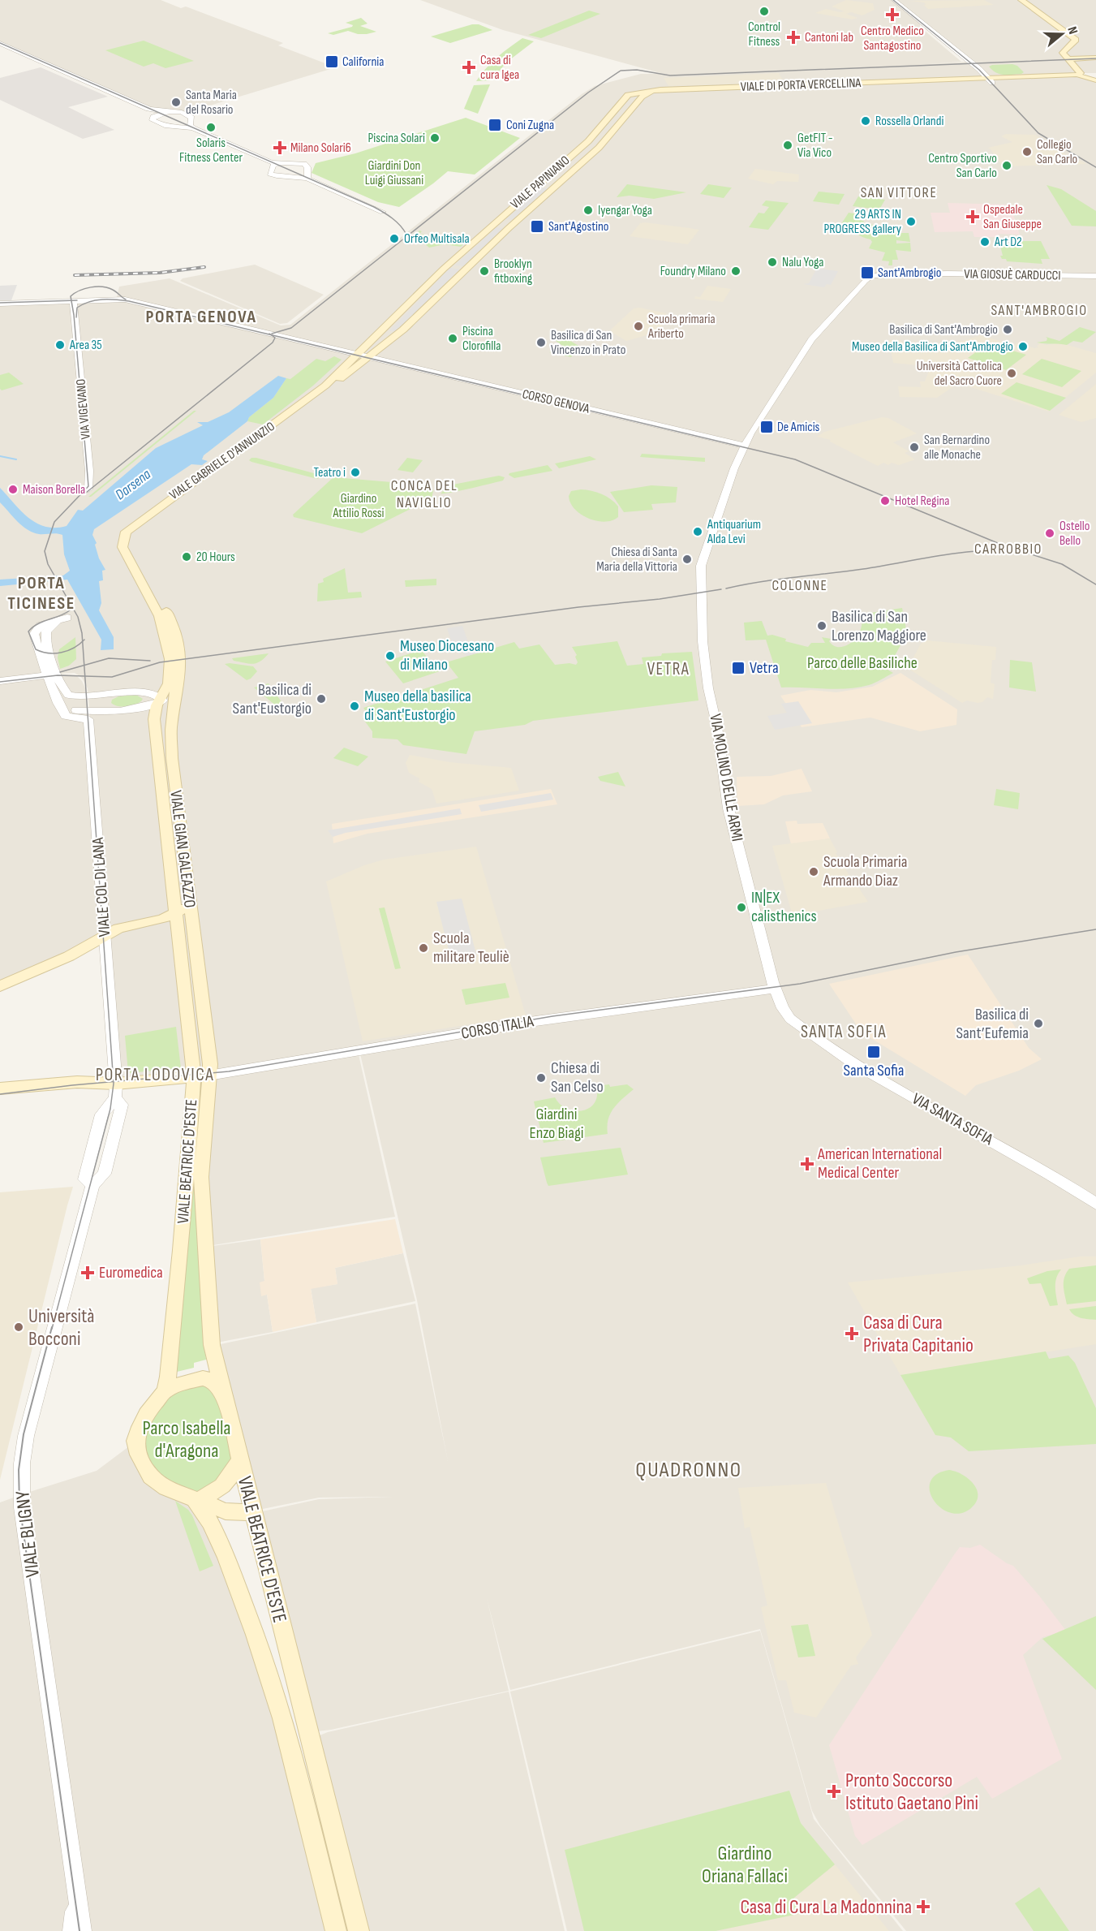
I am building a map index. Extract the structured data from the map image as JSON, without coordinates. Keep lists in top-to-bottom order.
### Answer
{
  "streets": {
    "main road": [
      "VIALE DI PORTA VERCELLINA",
      "VIALE PAPINIANO",
      "VIALE GABRIELE D'ANNUNZIO",
      "VIALE GIAN GALEAZZO",
      "VIALE BEATRICE D'ESTE"
    ],
    "street": [
      "VIA GIOSUÈ CARDUCCI",
      "CORSO GENOVA",
      "VIA VIGEVANO",
      "VIA MOLINO DELLE ARMI",
      "VIALE COL DI LANA",
      "CORSO ITALIA",
      "VIA SANTA SOFIA",
      "VIALE BLIGNY"
    ]
  },
  "crossings": [
    ["VIALE DI PORTA VERCELLINA", "VIALE PAPINIANO"],
    ["VIALE PAPINIANO", "CORSO GENOVA"],
    ["VIALE PAPINIANO", "VIALE GABRIELE D'ANNUNZIO"],
    ["VIA GIOSUÈ CARDUCCI", "VIA MOLINO DELLE ARMI"],
    ["CORSO GENOVA", "VIA VIGEVANO"],
    ["CORSO GENOVA", "VIA MOLINO DELLE ARMI"],
    ["VIALE GABRIELE D'ANNUNZIO", "VIALE GIAN GALEAZZO"],
    ["VIA MOLINO DELLE ARMI", "CORSO ITALIA"],
    ["VIA MOLINO DELLE ARMI", "VIA SANTA SOFIA"],
    ["VIALE GIAN GALEAZZO", "CORSO ITALIA"],
    ["VIALE GIAN GALEAZZO", "VIALE BEATRICE D'ESTE"],
    ["VIALE COL DI LANA", "VIALE BLIGNY"],
    ["CORSO ITALIA", "VIA SANTA SOFIA"],
    ["CORSO ITALIA", "VIALE BEATRICE D'ESTE"]
  ],
  "districts": [
    "SAN VITTORE",
    "SANT'AMBROGIO",
    "PORTA GENOVA",
    "CONCA DEL NAVIGLIO",
    "CARROBBIO",
    "PORTA TICINESE",
    "COLONNE",
    "VETRA",
    "SANTA SOFIA",
    "PORTA LODOVICA",
    "QUADRONNO"
  ],
  "water": ["Darsena"],
  "parks": [
    "Giardini Don Luigi Giussani",
    "Giardino Attilio Rossi",
    "Parco delle Basiliche",
    "Giardini Enzo Biagi",
    "Parco Isabella d'Aragona",
    "Giardino Oriana Fallaci"
  ],
  "places": {
    "other": [
      "Control Fitness",
      "Santa Maria del Rosario",
      "Rossella Orlandi",
      "Solaris Fitness Center",
      "Piscina Solari",
      "GetFIT - Via Vico",
      "Collegio San Carlo",
      "Centro Sportivo San Carlo",
      "Iyengar Yoga",
      "29 ARTS IN PROGRESS gallery",
      "Orfeo Multisala",
      "Art D2",
      "Nalu Yoga",
      "Brooklyn fitboxing",
      "Foundry Milano",
      "Scuola primaria Ariberto",
      "Basilica di Sant'Ambrogio",
      "Piscina Clorofilla",
      "Basilica di San Vincenzo in Prato",
      "Area 35",
      "Museo della Basilica di Sant'Ambrogio",
      "Università Cattolica del Sacro Cuore",
      "San Bernardino alle Monache",
      "Teatro i",
      "Maison Borella",
      "Hotel Regina",
      "Antiquarium Alda Levi",
      "Ostello Bello",
      "20 Hours",
      "Chiesa di Santa Maria della Vittoria",
      "Basilica di San Lorenzo Maggiore",
      "Museo Diocesano di Milano",
      "Basilica di Sant'Eustorgio",
      "Museo della basilica di Sant'Eustorgio",
      "Scuola Primaria Armando Diaz",
      "IN|EX calisthenics",
      "Scuola militare Teuliè",
      "Basilica di Sant’Eufemia",
      "Chiesa di San Celso",
      "Università Bocconi"
    ],
    "health": [
      "Centro Medico Santagostino",
      "Cantoni lab",
      "Casa di cura Igea",
      "Milano Solari6",
      "Ospedale San Giuseppe",
      "American International Medical Center",
      "Euromedica",
      "Casa di Cura Privata Capitanio",
      "Pronto Soccorso Istituto Gaetano Pini",
      "Casa di Cura La Madonnina"
    ],
    "transit": [
      "California",
      "Coni Zugna",
      "Sant'Agostino",
      "Sant'Ambrogio",
      "De Amicis",
      "Vetra",
      "Santa Sofia"
    ]
  },
  "north": "right"
}
